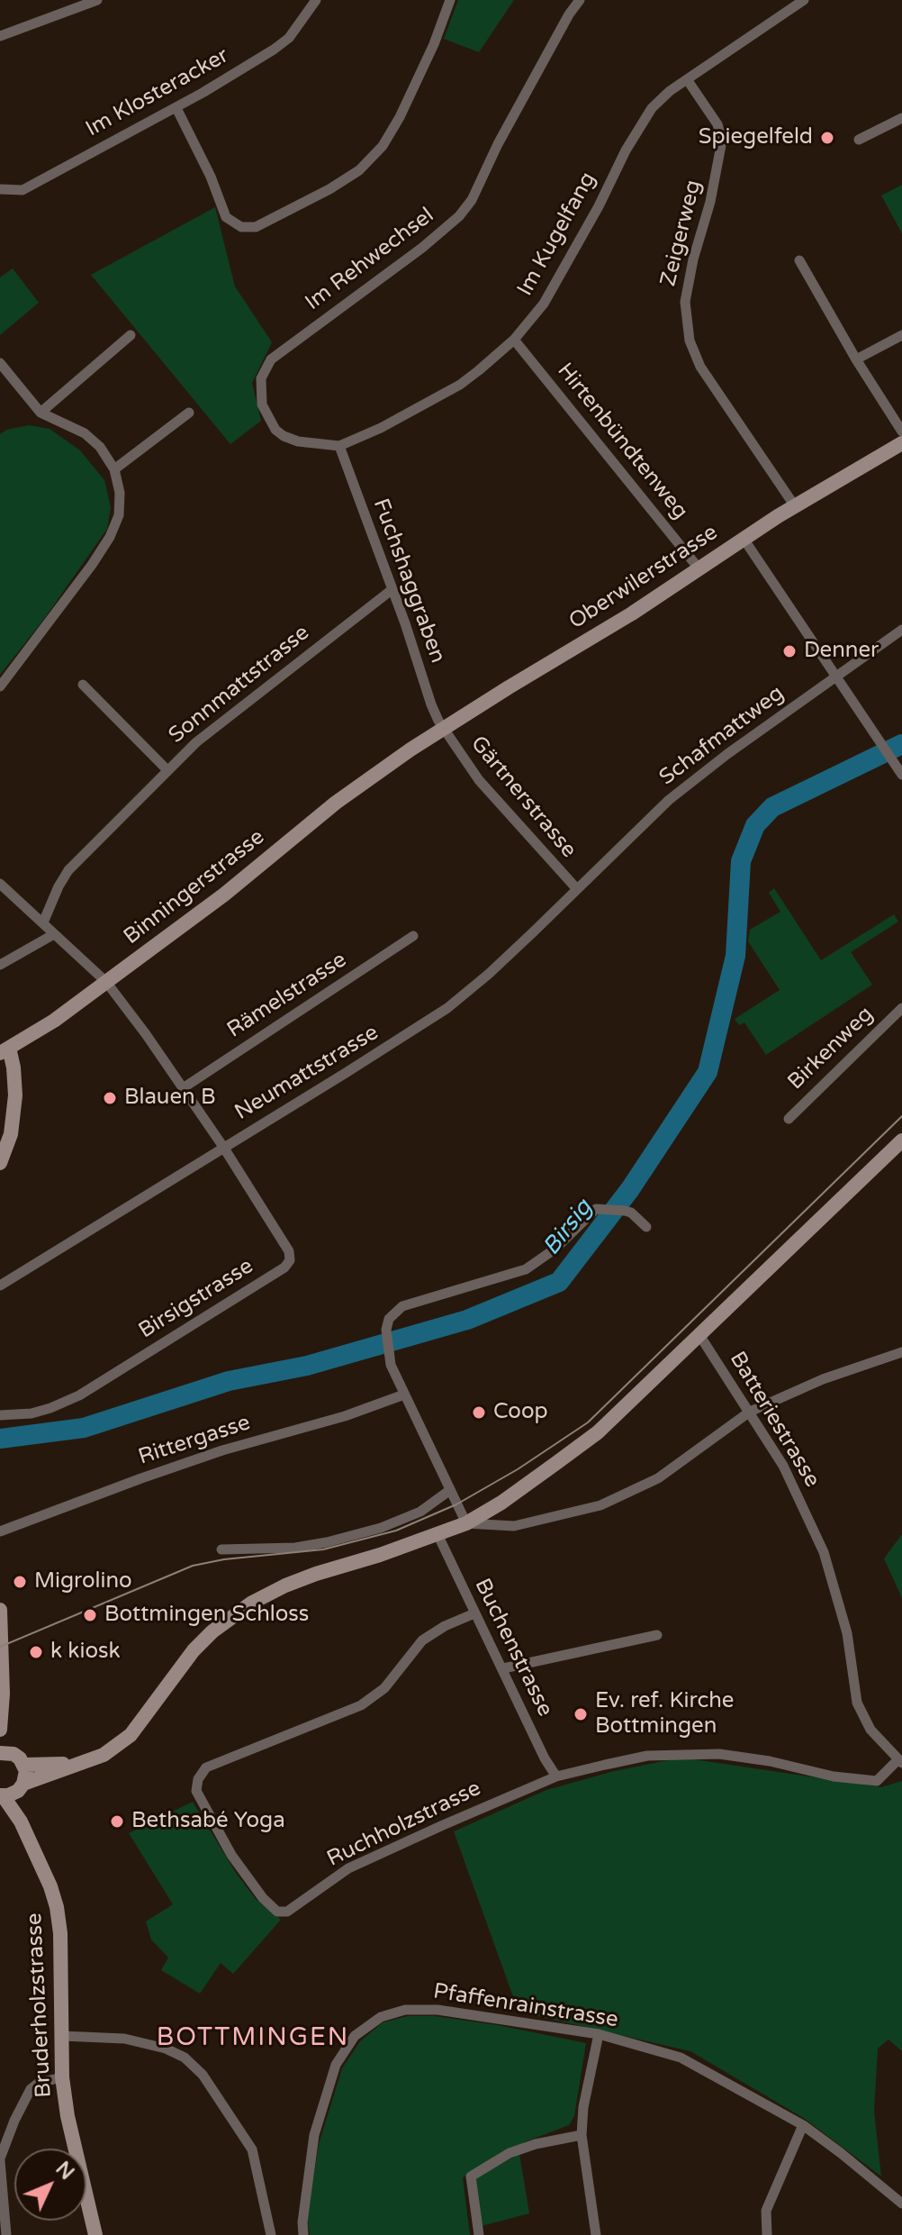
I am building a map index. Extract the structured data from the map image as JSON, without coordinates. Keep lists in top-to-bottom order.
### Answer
{
  "streets": {
    "main road": ["Oberwilerstrasse", "Binningerstrasse", "Bruderholzstrasse"],
    "street": [
      "Im Klosteracker",
      "Zeigerweg",
      "Im Kugelfang",
      "Im Rehwechsel",
      "Hirtenbündtenweg",
      "Fuchshaggraben",
      "Sonnmattstrasse",
      "Schafmattweg",
      "Gärtnerstrasse",
      "Rämelstrasse",
      "Birkenweg",
      "Neumattstrasse",
      "Birsigstrasse",
      "Batteriestrasse",
      "Rittergasse",
      "Buchenstrasse",
      "Ruchholzstrasse",
      "Pfaffenrainstrasse"
    ]
  },
  "crossings": [
    ["Zeigerweg", "Im Kugelfang"],
    ["Zeigerweg", "Oberwilerstrasse"],
    ["Im Kugelfang", "Im Rehwechsel"],
    ["Im Kugelfang", "Hirtenbündtenweg"],
    ["Im Kugelfang", "Fuchshaggraben"],
    ["Hirtenbündtenweg", "Oberwilerstrasse"],
    ["Oberwilerstrasse", "Fuchshaggraben"],
    ["Oberwilerstrasse", "Gärtnerstrasse"],
    ["Oberwilerstrasse", "Binningerstrasse"],
    ["Fuchshaggraben", "Sonnmattstrasse"],
    ["Fuchshaggraben", "Gärtnerstrasse"],
    ["Sonnmattstrasse", "Birsigstrasse"],
    ["Schafmattweg", "Gärtnerstrasse"],
    ["Schafmattweg", "Neumattstrasse"],
    ["Gärtnerstrasse", "Neumattstrasse"],
    ["Binningerstrasse", "Birsigstrasse"],
    ["Rämelstrasse", "Birsigstrasse"],
    ["Neumattstrasse", "Birsigstrasse"],
    ["Batteriestrasse", "Ruchholzstrasse"],
    ["Buchenstrasse", "Ruchholzstrasse"]
  ],
  "districts": ["BOTTMINGEN"],
  "water": ["Birsig"],
  "places": [
    "Spiegelfeld",
    "Denner",
    "Blauen B",
    "Coop",
    "Migrolino",
    "Bottmingen Schloss",
    "k kiosk",
    "Ev. ref. Kirche Bottmingen",
    "Bethsabé Yoga"
  ],
  "north": "top right"
}
